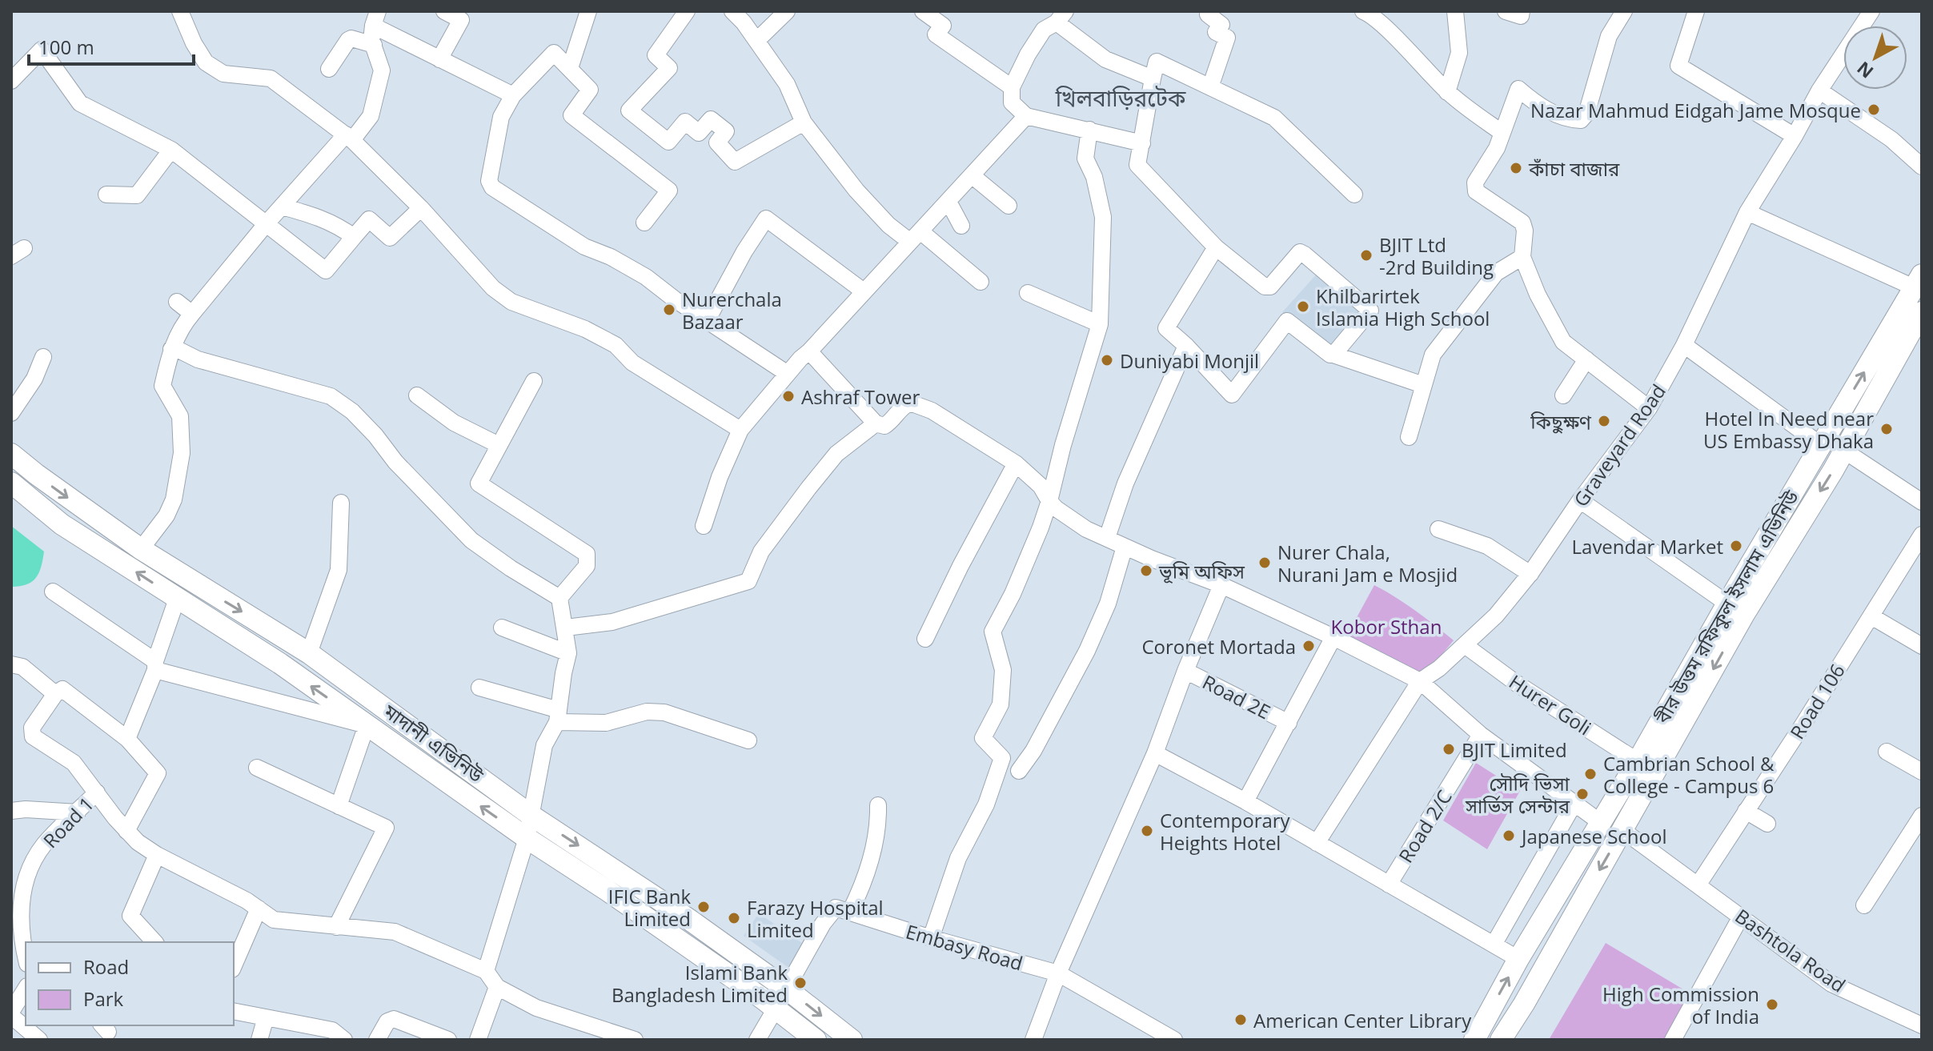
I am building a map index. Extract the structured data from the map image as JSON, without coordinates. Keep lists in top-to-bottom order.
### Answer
{
  "streets": {
    "main road": ["বীর উত্তম রফিকুল ইসলাম এভিনিউ", "মাদানী এভিনিউ"],
    "street": [
      "Graveyard Road",
      "Road 2E",
      "Road 106",
      "Hurer Goli",
      "Road 1",
      "Road 2/C",
      "Embasy Road",
      "Bashtola Road"
    ]
  },
  "crossings": [
    ["Graveyard Road", "Hurer Goli"],
    ["বীর উত্তম রফিকুল ইসলাম এভিনিউ", "Hurer Goli"],
    ["Road 106", "Bashtola Road"]
  ],
  "districts": ["খিলবাড়িরটেক"],
  "parks": ["Kobor Sthan"],
  "places": [
    "Nazar Mahmud Eidgah Jame Mosque",
    "কাঁচা বাজার",
    "BJIT Ltd -2rd Building",
    "Khilbarirtek Islamia High School",
    "Nurerchala Bazaar",
    "Duniyabi Monjil",
    "Ashraf Tower",
    "কিছুক্ষণ",
    "Hotel In Need near US Embassy Dhaka",
    "Lavendar Market",
    "Nurer Chala, Nurani Jam e Mosjid",
    "ভূমি অফিস",
    "Coronet Mortada",
    "BJIT Limited",
    "Cambrian School & College - Campus 6",
    "সৌদি ভিসা সার্ভিস সেন্টার",
    "Contemporary Heights Hotel",
    "Japanese School",
    "IFIC Bank Limited",
    "Farazy Hospital Limited",
    "Islami Bank Bangladesh Limited",
    "High Commission of India",
    "American Center Library"
  ],
  "legend": ["Road", "Park"],
  "scale_bar": "100 m",
  "north": "bottom left"
}
